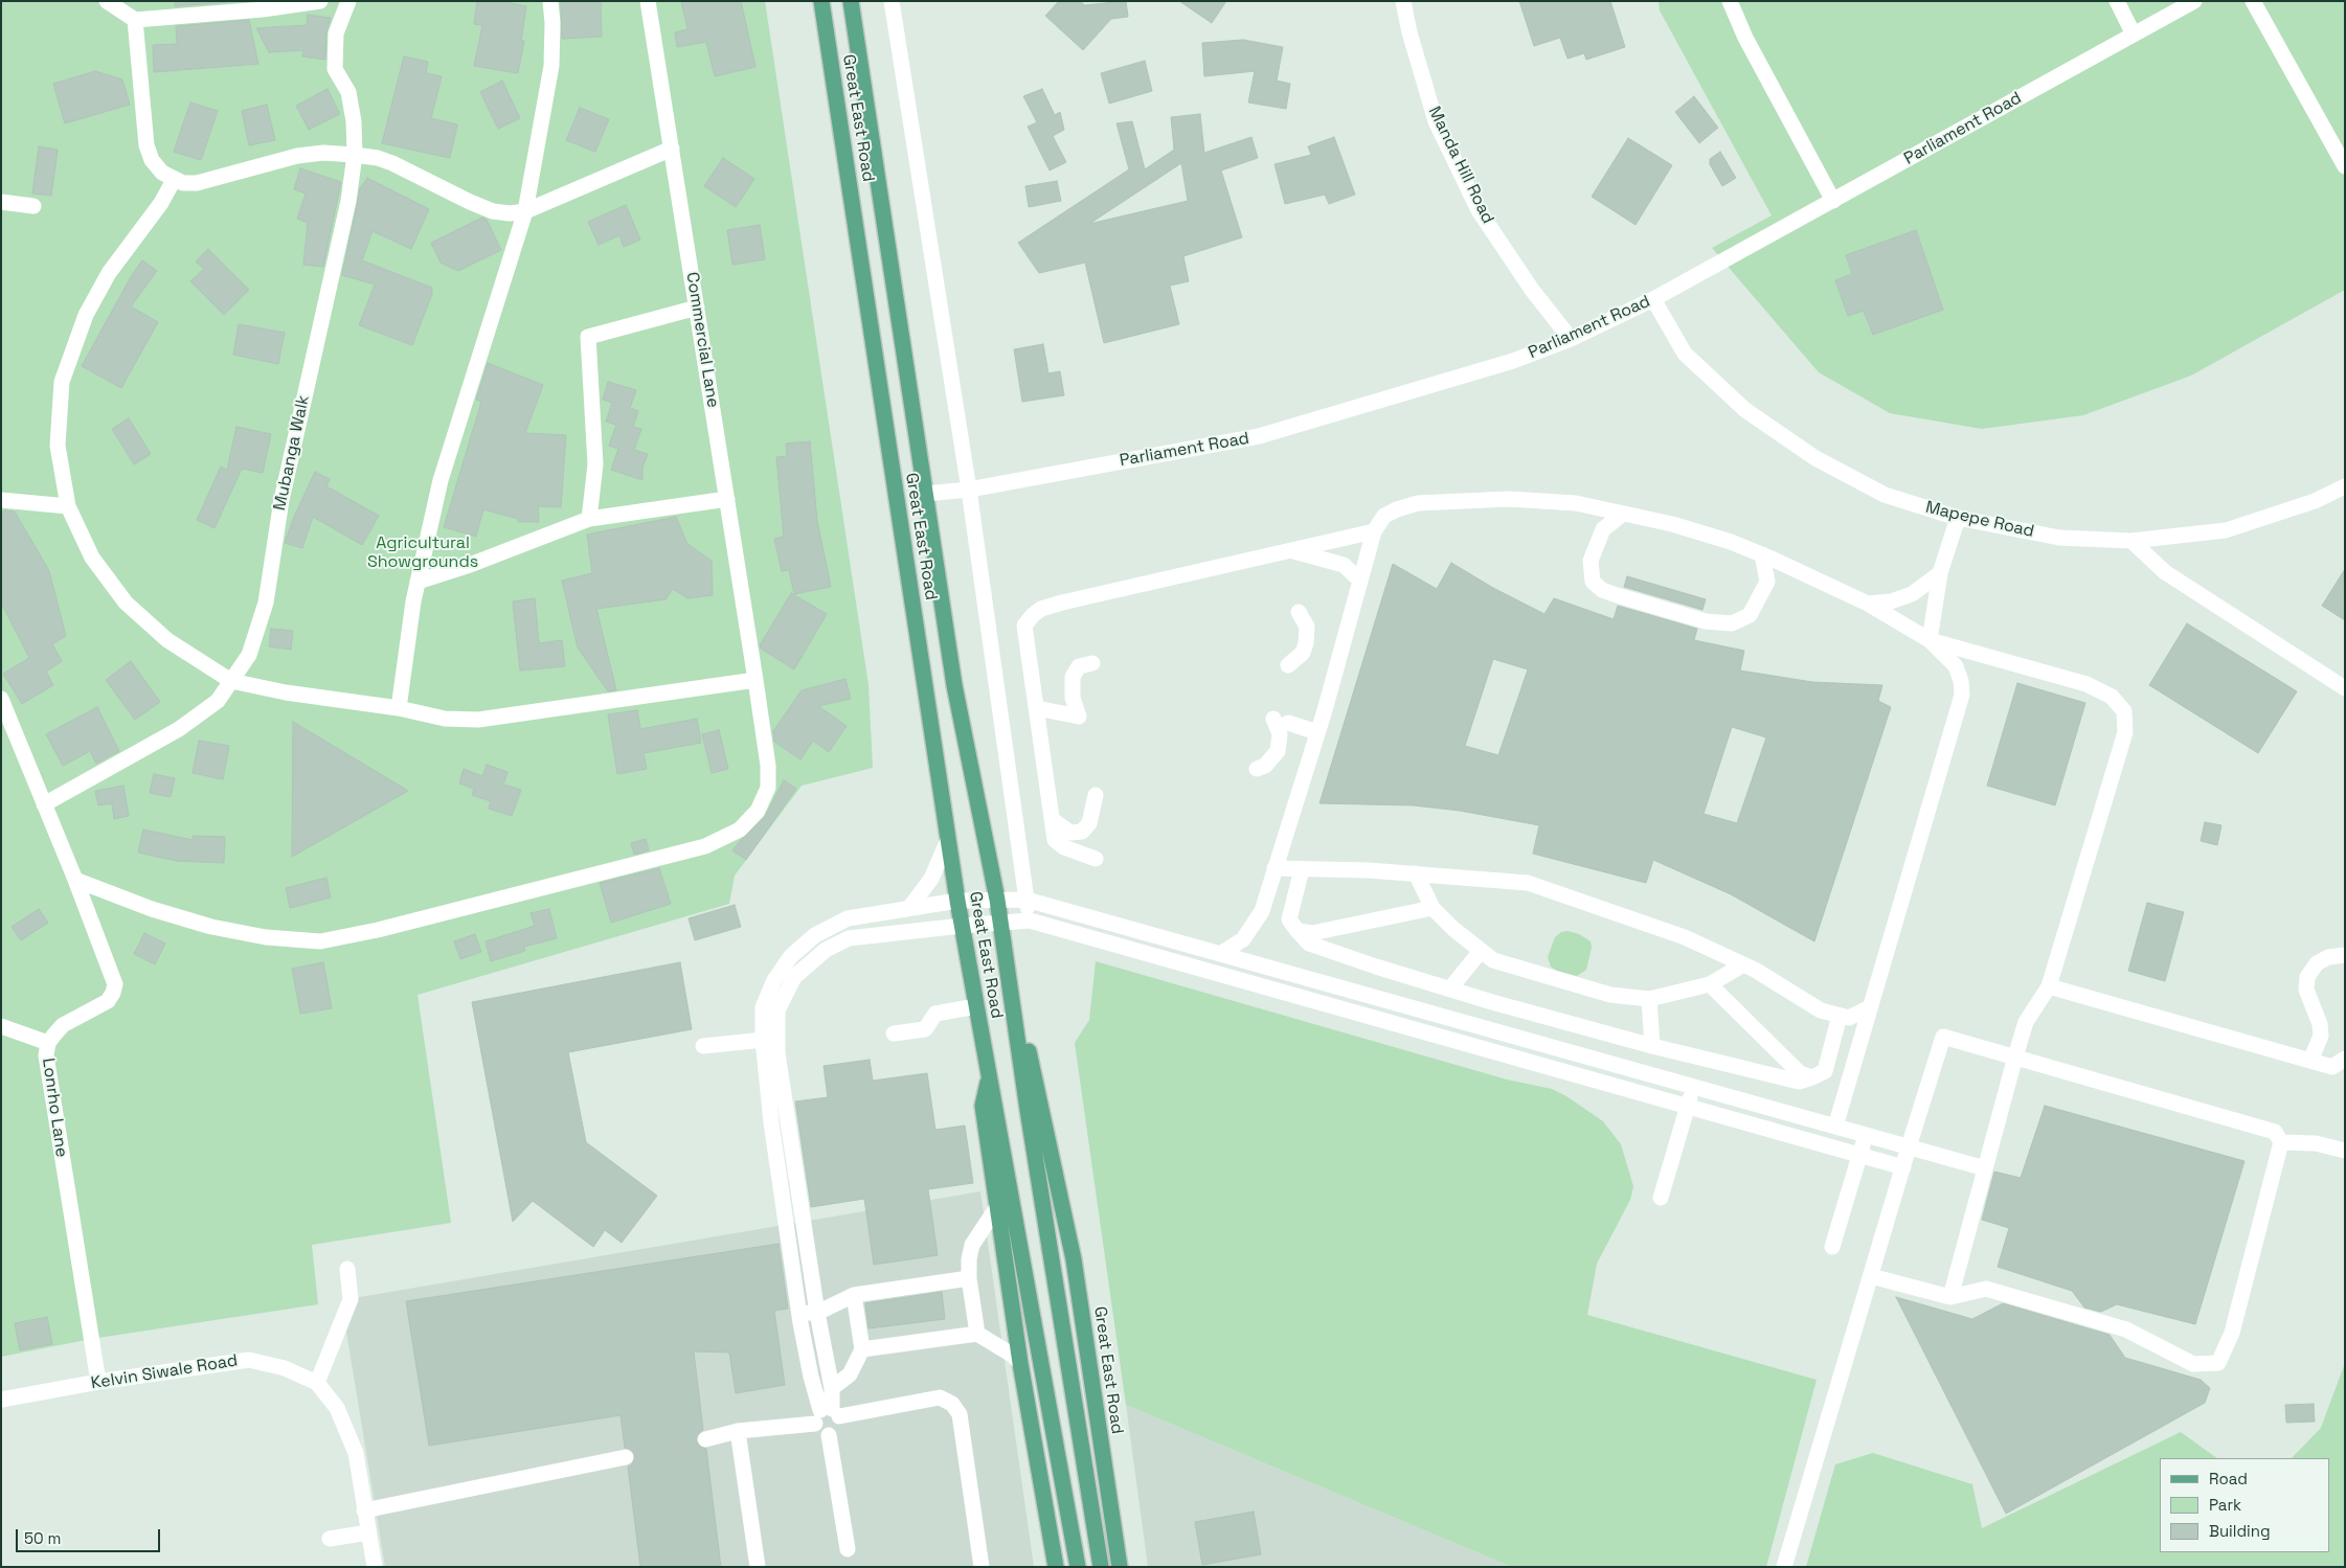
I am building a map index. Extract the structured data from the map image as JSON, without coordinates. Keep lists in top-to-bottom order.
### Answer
{
  "streets": {
    "main road": ["Great East Road"],
    "street": [
      "Parliament Road",
      "Manda Hill Road",
      "Commercial Lane",
      "Mubanga Walk",
      "Mapepe Road",
      "Lonrho Lane",
      "Kelvin Siwale Road"
    ]
  },
  "crossings": [
    ["Great East Road", "Parliament Road"],
    ["Parliament Road", "Manda Hill Road"],
    ["Parliament Road", "Mapepe Road"],
    ["Commercial Lane", "Lonrho Lane"],
    ["Mubanga Walk", "Lonrho Lane"],
    ["Lonrho Lane", "Kelvin Siwale Road"]
  ],
  "parks": ["Agricultural Showgrounds"],
  "legend": ["Road", "Park", "Building"],
  "scale_bar": "50 m"
}
